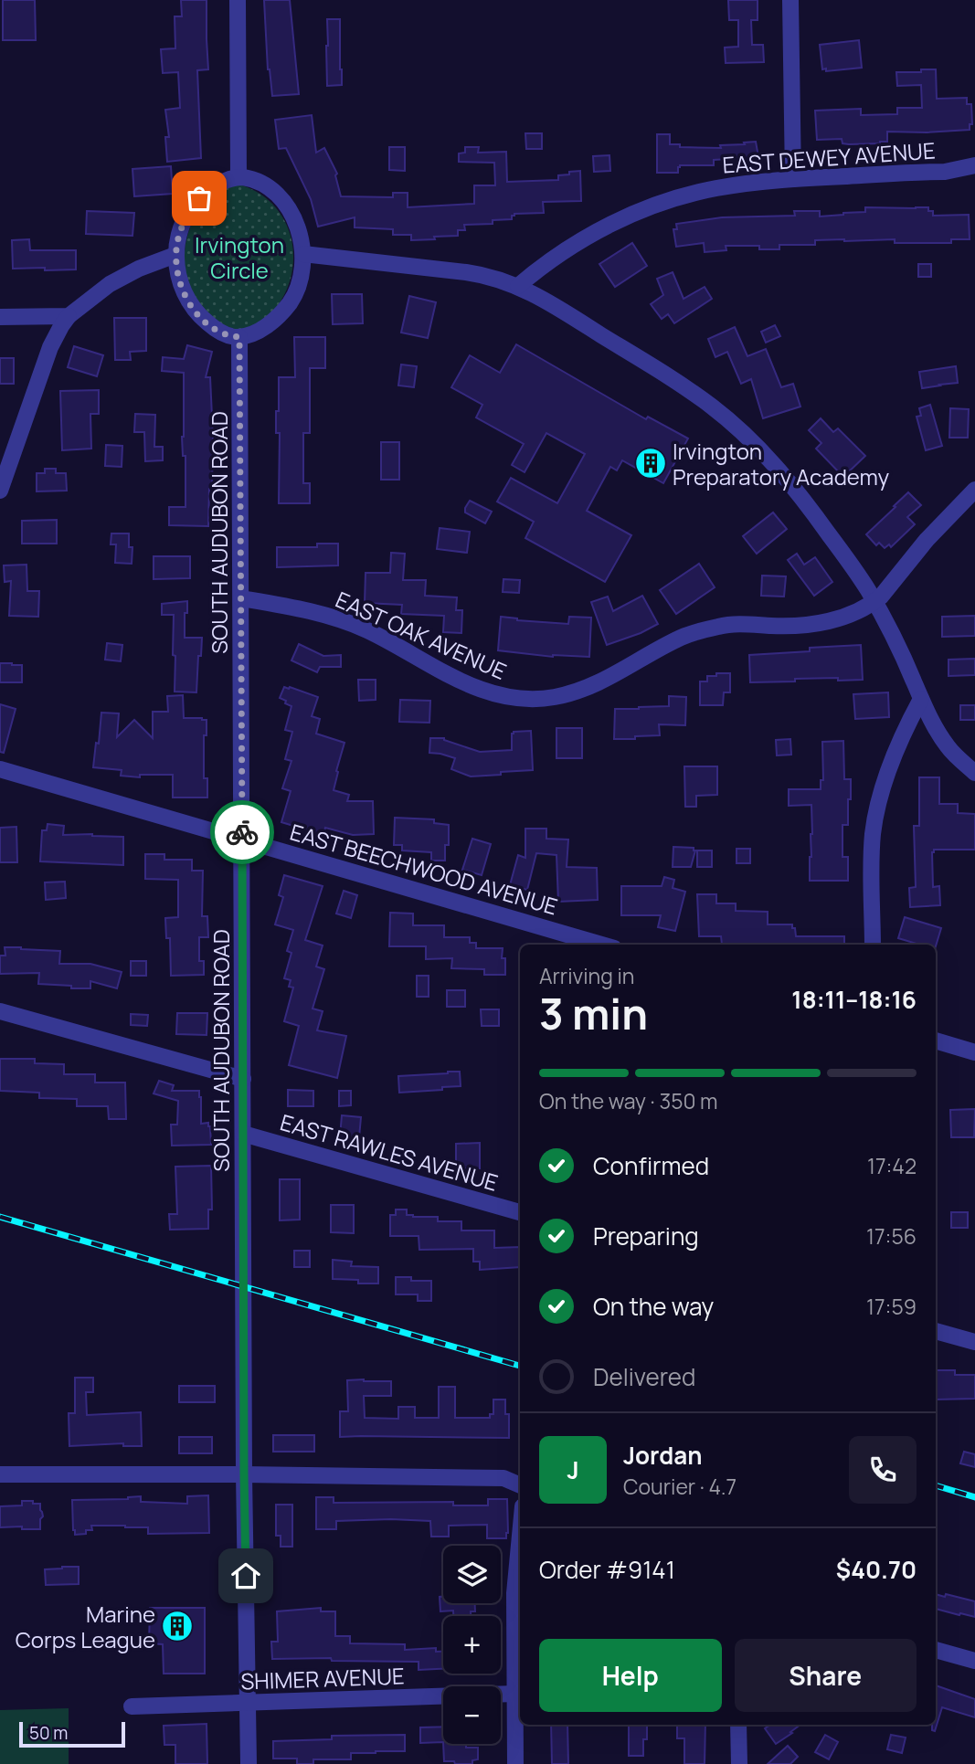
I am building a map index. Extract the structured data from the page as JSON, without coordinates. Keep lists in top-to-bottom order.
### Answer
{
  "streets": {
    "street": [
      "EAST DEWEY AVENUE",
      "SOUTH AUDUBON ROAD",
      "EAST OAK AVENUE",
      "EAST BEECHWOOD AVENUE",
      "EAST RAWLES AVENUE",
      "SHIMER AVENUE"
    ]
  },
  "crossings": [
    ["SOUTH AUDUBON ROAD", "EAST OAK AVENUE"],
    ["SOUTH AUDUBON ROAD", "EAST BEECHWOOD AVENUE"],
    ["SOUTH AUDUBON ROAD", "EAST RAWLES AVENUE"],
    ["SOUTH AUDUBON ROAD", "SHIMER AVENUE"]
  ],
  "parks": ["Irvington Circle"],
  "places": {
    "building": ["Irvington Preparatory Academy", "Marine Corps League"]
  },
  "scale_bar": "50 m",
  "page": {
    "heading": ["3 min", "Arriving in", "18:11–18:16"],
    "panel": [
      "Jordan",
      "Courier · 4.7",
      "Order #9141",
      "$40.70"
    ],
    "bar": "On the way · 350 m",
    "list": [
      ["Confirmed", "17:42"],
      ["Preparing", "17:56"],
      ["On the way", "17:59"],
      "Delivered"
    ],
    "round": "J",
    "map_buttons": ["+", "−"],
    "buttons": ["Help", "Share"],
    "scale": "50 m"
  }
}
